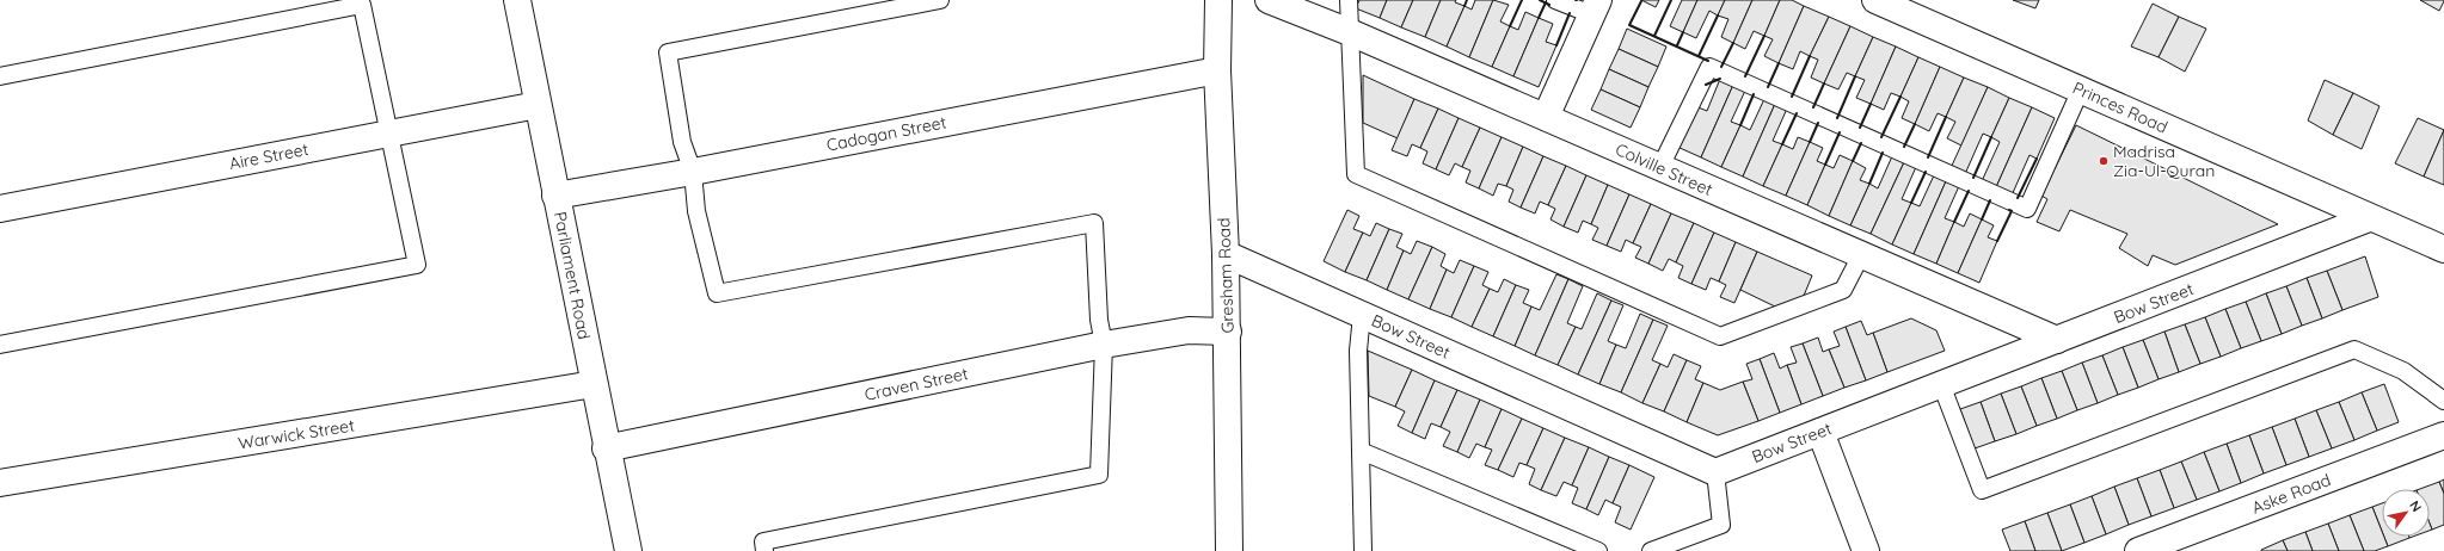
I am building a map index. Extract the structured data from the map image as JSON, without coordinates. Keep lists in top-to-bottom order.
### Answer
{
  "streets": {
    "street": [
      "Princes Road",
      "Cadogan Street",
      "Aire Street",
      "Colville Street",
      "Parliament Road",
      "Gresham Road",
      "Bow Street",
      "Craven Street",
      "Warwick Street",
      "Aske Road"
    ]
  },
  "crossings": [
    ["Princes Road", "Bow Street"],
    ["Cadogan Street", "Parliament Road"],
    ["Cadogan Street", "Gresham Road"],
    ["Aire Street", "Parliament Road"],
    ["Colville Street", "Bow Street"],
    ["Parliament Road", "Craven Street"],
    ["Parliament Road", "Warwick Street"],
    ["Gresham Road", "Bow Street"],
    ["Gresham Road", "Craven Street"]
  ],
  "places": ["Madrisa Zia-Ul-Quran"],
  "north": "top right"
}
